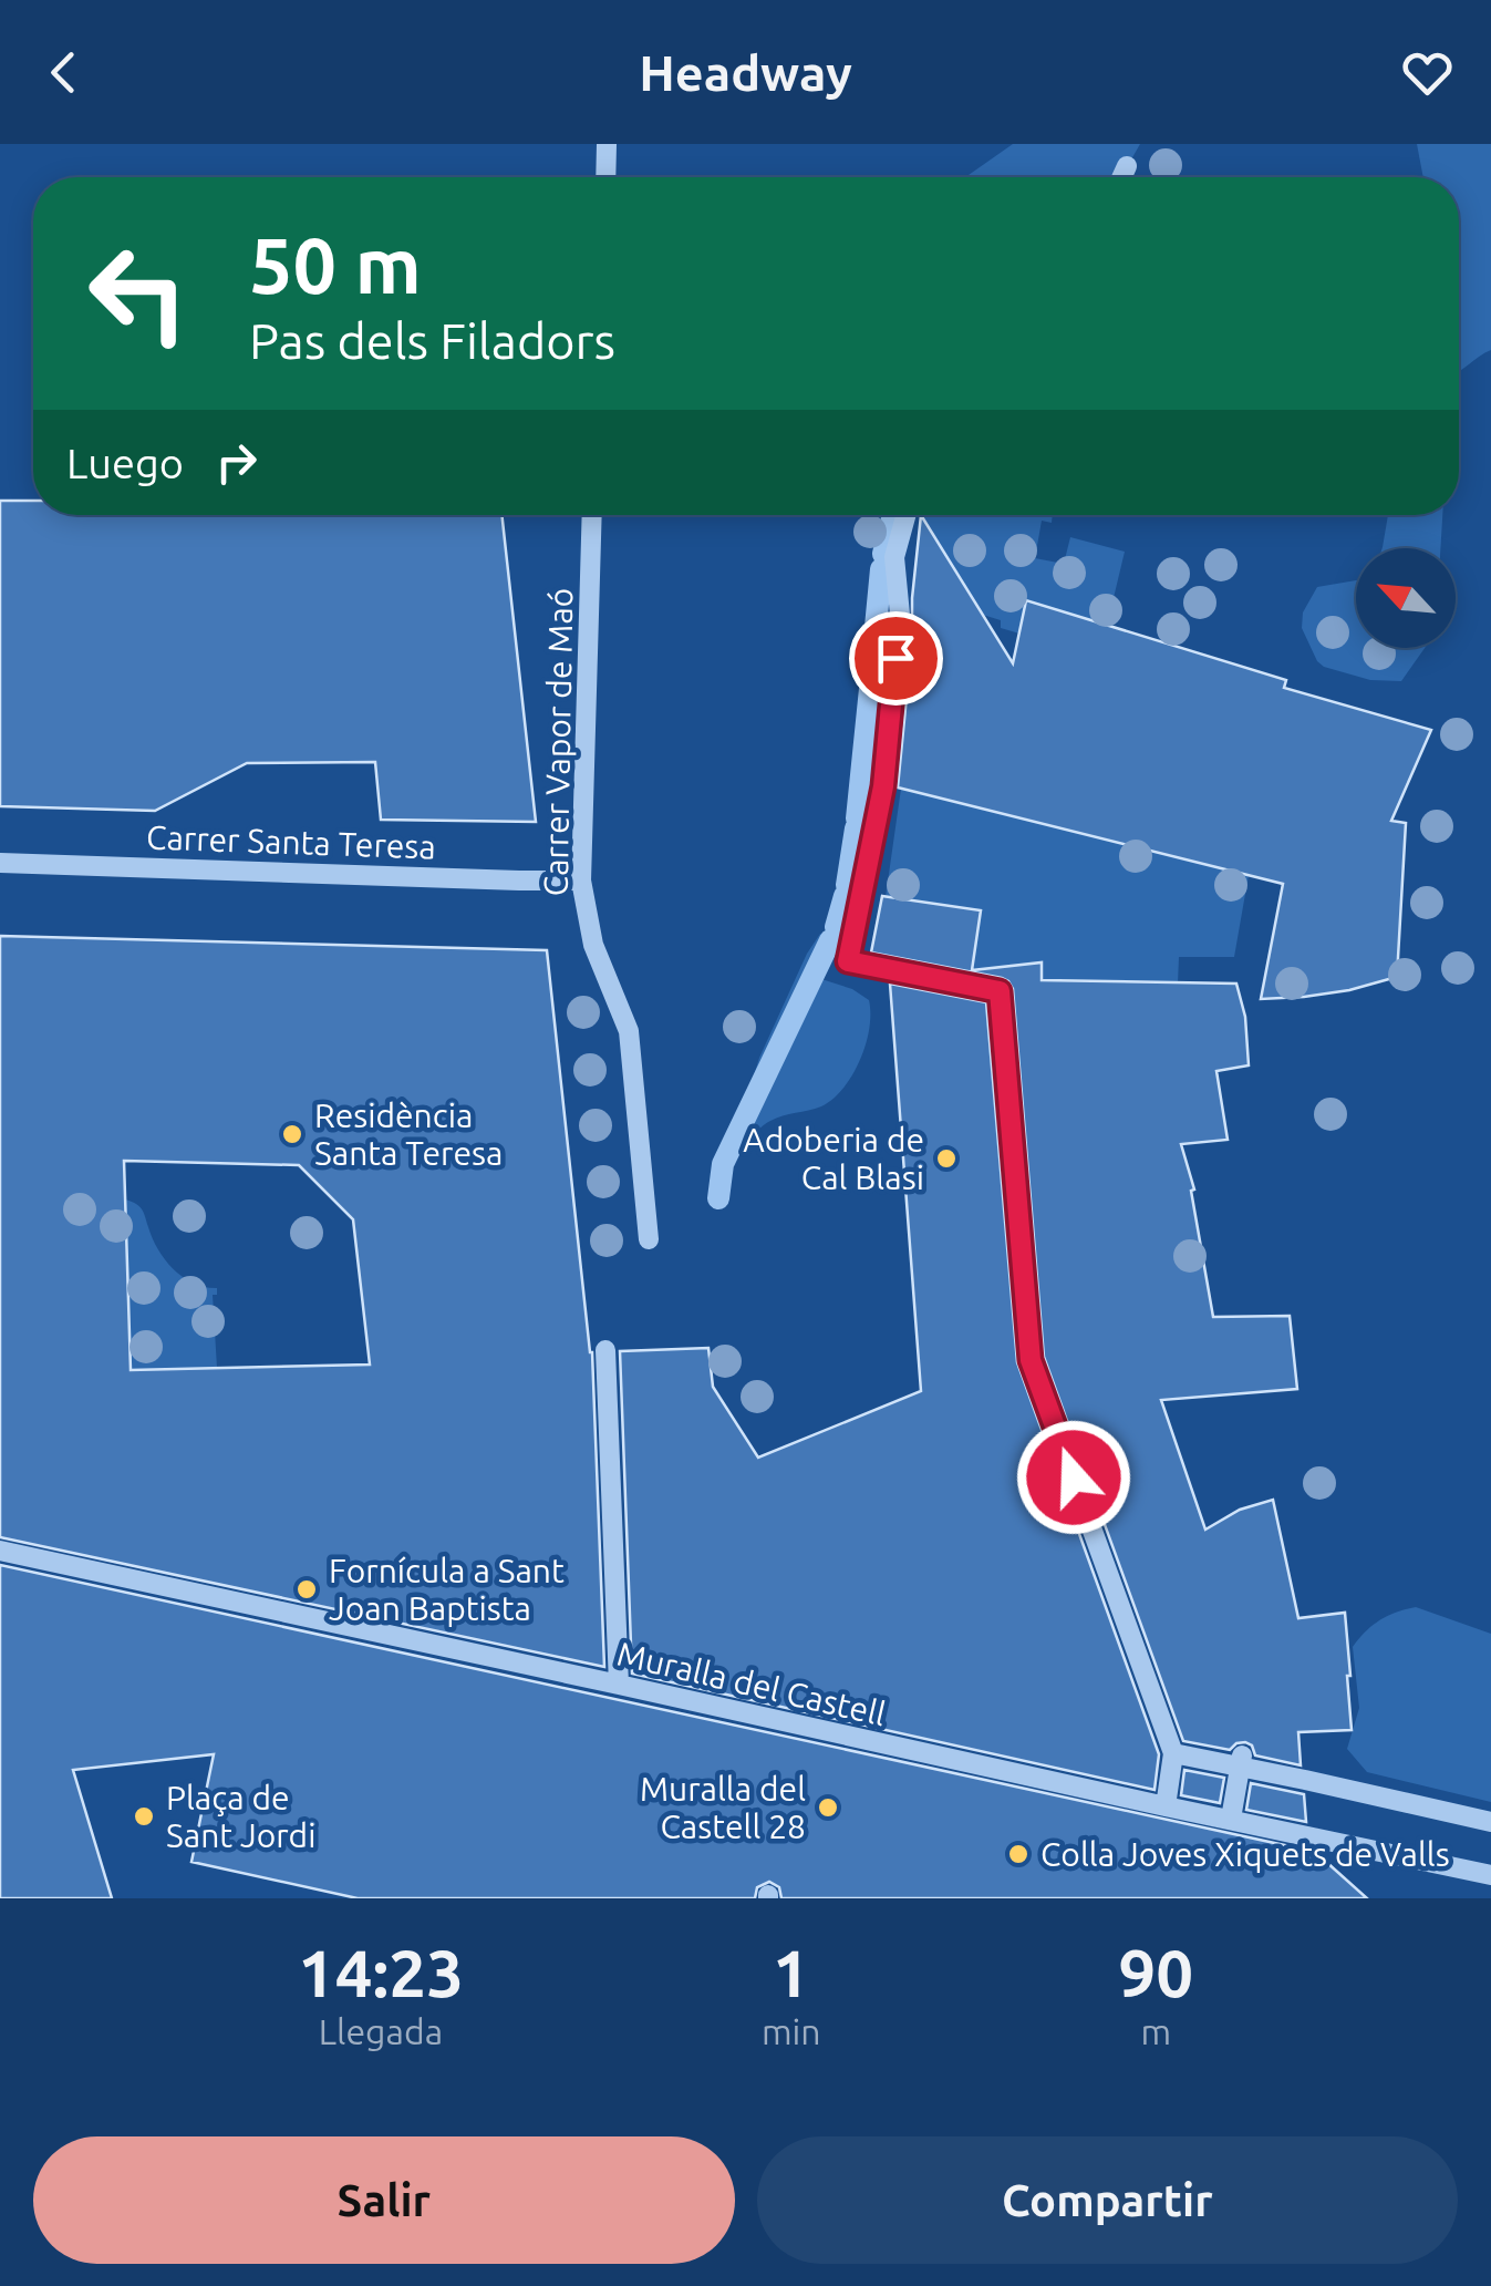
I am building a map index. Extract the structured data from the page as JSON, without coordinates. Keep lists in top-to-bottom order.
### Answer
{
  "streets": {
    "lane": ["Carrer Vapor de Maó", "Carrer Santa Teresa", "Muralla del Castell"]
  },
  "crossings": [
    ["Carrer Vapor de Maó", "Carrer Santa Teresa"]
  ],
  "places": [
    "Residència Santa Teresa",
    "Adoberia de Cal Blasi",
    "Fornícula a Sant Joan Baptista",
    "Muralla del Castell 28",
    "Plaça de Sant Jordi",
    "Colla Joves Xiquets de Valls"
  ],
  "north": "top left",
  "page": {
    "header": "Headway",
    "turn": ["50 m", "Pas dels Filadors"],
    "then": "Luego",
    "eta": [
      "14:23",
      "Llegada",
      "1",
      "min",
      "90",
      "m"
    ],
    "buttons": ["Salir", "Compartir"]
  }
}
